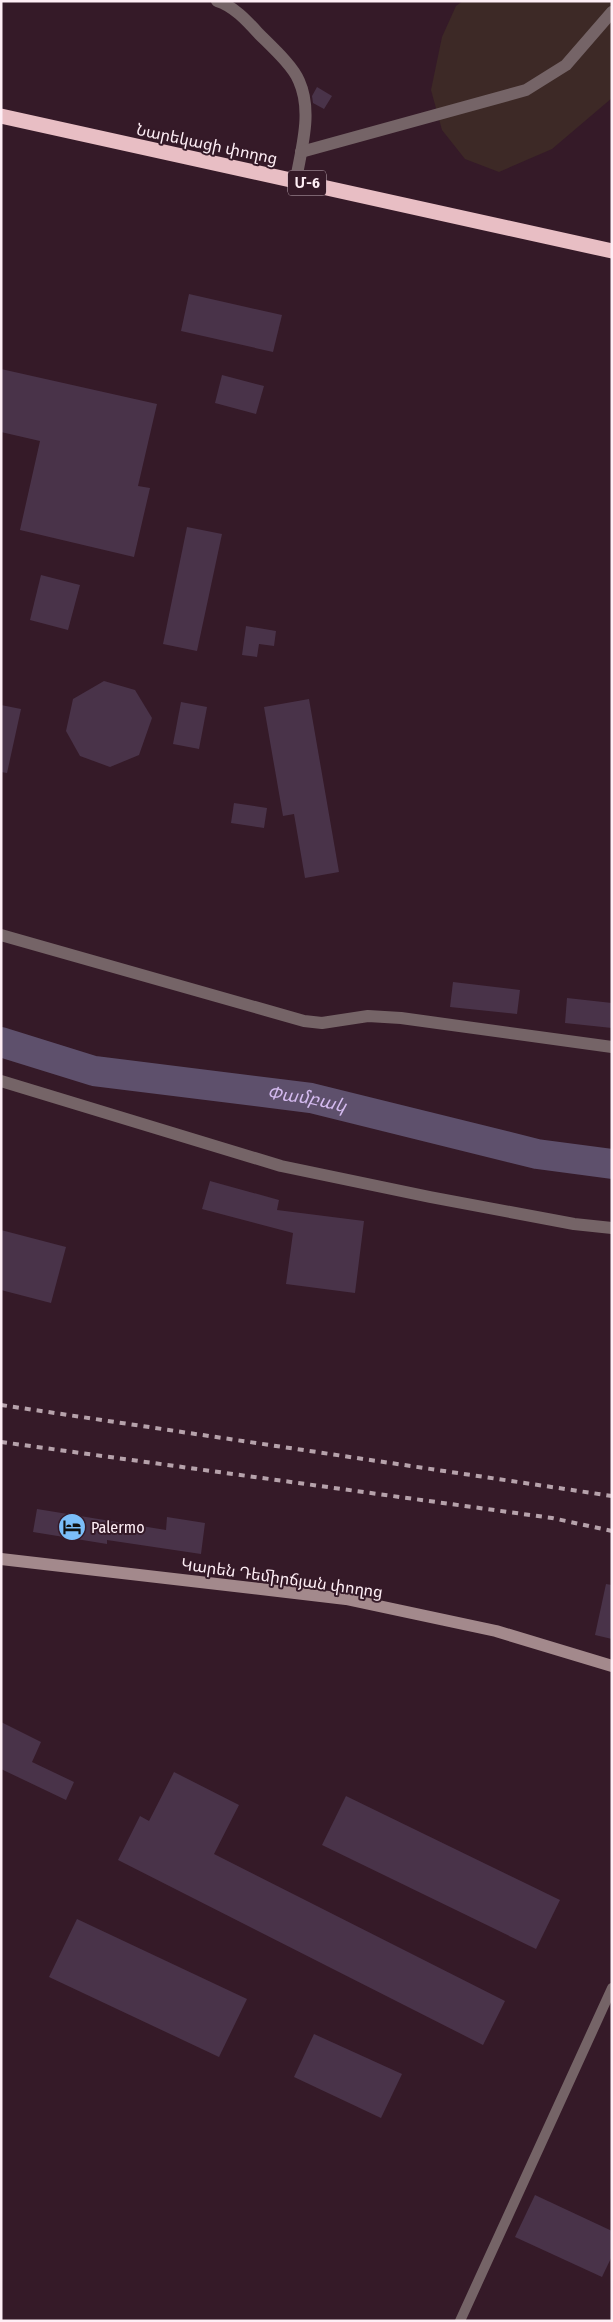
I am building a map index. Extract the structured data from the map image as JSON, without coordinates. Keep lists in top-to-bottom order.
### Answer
{
  "streets": {
    "highway": ["Նարեկացի փողոց", "Մ-6"],
    "main road": ["Կարեն Դեմիրճյան փողոց"]
  },
  "water": ["Փամբակ"],
  "places": {
    "hotel": ["Palermo"]
  }
}
